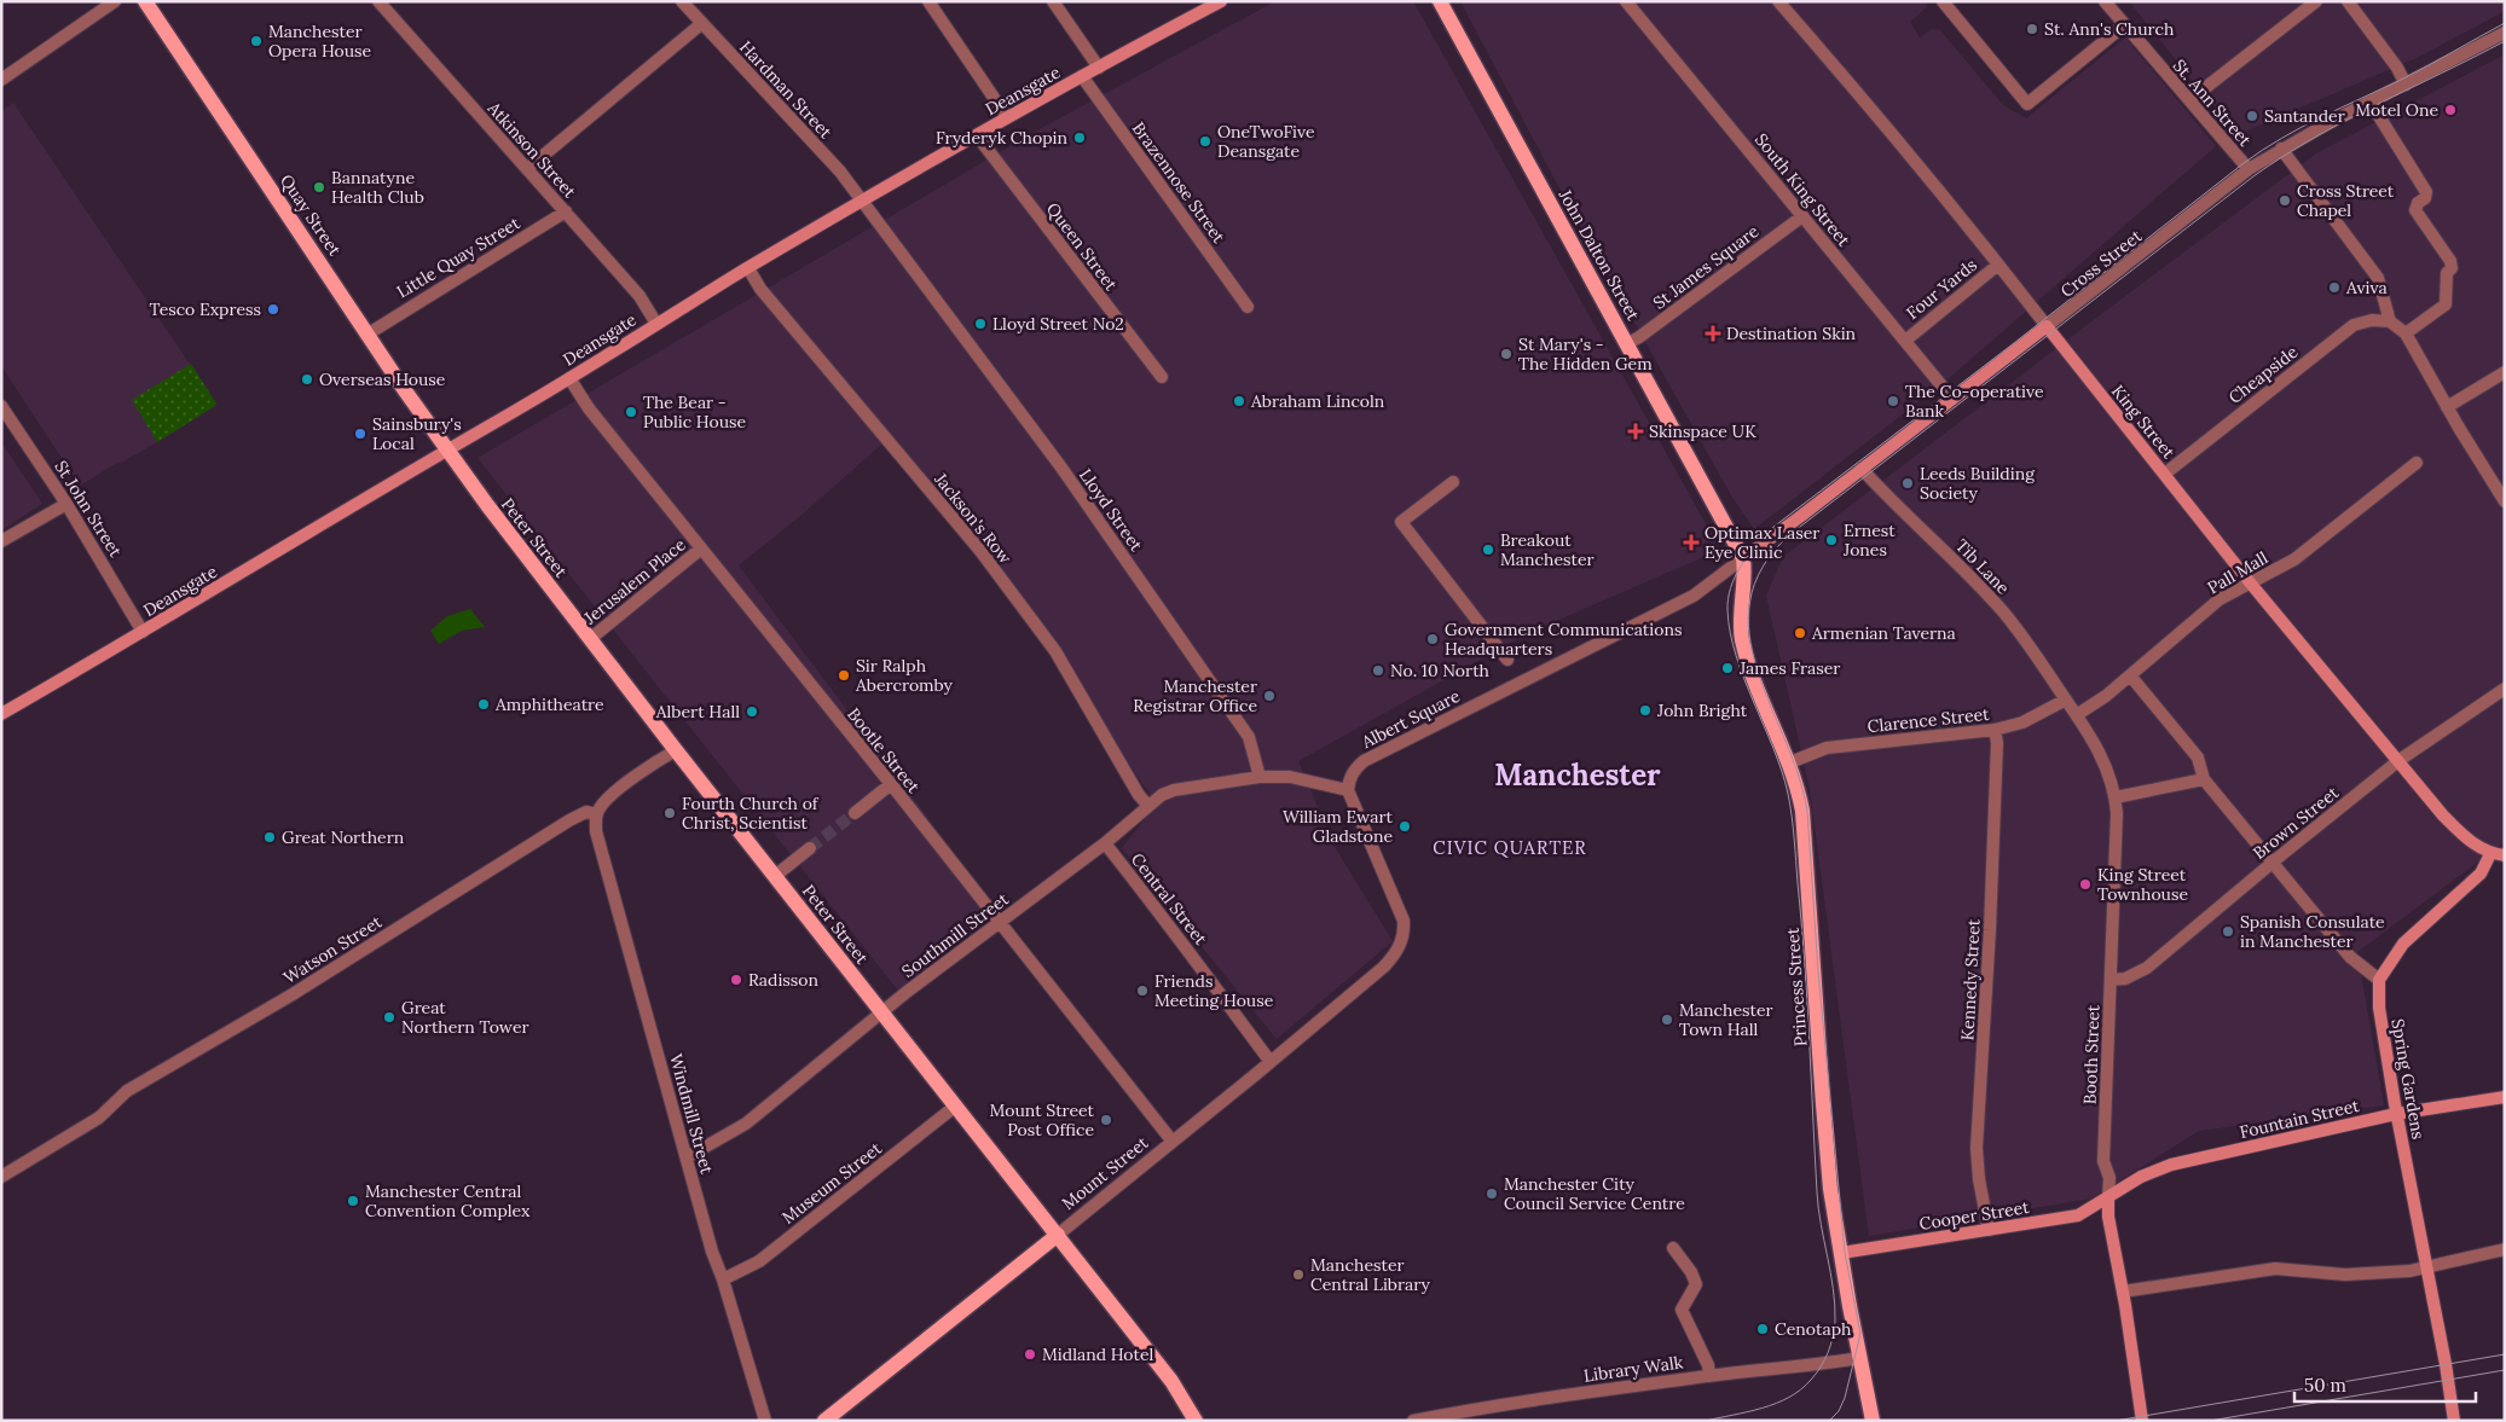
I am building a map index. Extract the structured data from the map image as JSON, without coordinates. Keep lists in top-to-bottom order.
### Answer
{
  "streets": {
    "main road": [
      "Quay Street",
      "John Dalton Street",
      "Peter Street",
      "Princess Street",
      "Mount Street"
    ],
    "street": [
      "Hardman Street",
      "Deansgate",
      "St. Ann Street",
      "Atkinson Street",
      "Brazennose Street",
      "South King Street",
      "Queen Street",
      "Little Quay Street",
      "Cross Street",
      "St James Square",
      "Four Yards",
      "Cheapside",
      "King Street",
      "St John Street",
      "Lloyd Street",
      "Jackson's Row",
      "Tib Lane",
      "Pall Mall",
      "Jerusalem Place",
      "Albert Square",
      "Clarence Street",
      "Bootle Street",
      "Brown Street",
      "Central Street",
      "Southmill Street",
      "Watson Street",
      "Kennedy Street",
      "Booth Street",
      "Spring Gardens",
      "Windmill Street",
      "Fountain Street",
      "Museum Street",
      "Cooper Street",
      "Library Walk"
    ]
  },
  "crossings": [
    ["Hardman Street", "Deansgate"],
    ["Hardman Street", "Lloyd Street"],
    ["Deansgate", "Atkinson Street"],
    ["Deansgate", "Brazennose Street"],
    ["Deansgate", "Quay Street"],
    ["Deansgate", "Queen Street"],
    ["Deansgate", "St John Street"],
    ["Deansgate", "Lloyd Street"],
    ["Deansgate", "Jackson's Row"],
    ["Deansgate", "Peter Street"],
    ["Deansgate", "Bootle Street"],
    ["St. Ann Street", "Cross Street"],
    ["Atkinson Street", "Little Quay Street"],
    ["South King Street", "Cross Street"],
    ["South King Street", "St James Square"],
    ["South King Street", "Four Yards"],
    ["Quay Street", "Little Quay Street"],
    ["Quay Street", "Peter Street"],
    ["John Dalton Street", "Cross Street"],
    ["John Dalton Street", "St James Square"],
    ["John Dalton Street", "Albert Square"],
    ["John Dalton Street", "Princess Street"],
    ["Cross Street", "King Street"],
    ["Cross Street", "Tib Lane"],
    ["Cross Street", "Albert Square"],
    ["Cross Street", "Princess Street"],
    ["Four Yards", "King Street"],
    ["Cheapside", "King Street"],
    ["King Street", "Pall Mall"],
    ["King Street", "Brown Street"],
    ["Lloyd Street", "Southmill Street"],
    ["Jackson's Row", "Southmill Street"],
    ["Peter Street", "Jerusalem Place"],
    ["Peter Street", "Southmill Street"],
    ["Peter Street", "Mount Street"],
    ["Peter Street", "Museum Street"],
    ["Tib Lane", "Clarence Street"],
    ["Tib Lane", "Booth Street"],
    ["Pall Mall", "Booth Street"],
    ["Jerusalem Place", "Bootle Street"],
    ["Albert Square", "Princess Street"],
    ["Albert Square", "Mount Street"],
    ["Clarence Street", "Kennedy Street"],
    ["Clarence Street", "Princess Street"],
    ["Clarence Street", "Booth Street"],
    ["Bootle Street", "Southmill Street"],
    ["Bootle Street", "Mount Street"],
    ["Brown Street", "Booth Street"],
    ["Central Street", "Southmill Street"],
    ["Central Street", "Mount Street"],
    ["Southmill Street", "Windmill Street"],
    ["Watson Street", "Windmill Street"],
    ["Kennedy Street", "Cooper Street"],
    ["Princess Street", "Cooper Street"],
    ["Princess Street", "Library Walk"],
    ["Booth Street", "Fountain Street"],
    ["Booth Street", "Cooper Street"],
    ["Spring Gardens", "Fountain Street"],
    ["Windmill Street", "Museum Street"],
    ["Fountain Street", "Cooper Street"]
  ],
  "districts": ["Manchester", "CIVIC QUARTER"],
  "places": {
    "other": [
      "St. Ann's Church",
      "Manchester Opera House",
      "Motel One",
      "Santander",
      "Fryderyk Chopin",
      "OneTwoFive Deansgate",
      "Bannatyne Health Club",
      "Cross Street Chapel",
      "Aviva",
      "Tesco Express",
      "Lloyd Street No2",
      "St Mary's - The Hidden Gem",
      "Overseas House",
      "Abraham Lincoln",
      "The Co-operative Bank",
      "The Bear - Public House",
      "Sainsbury's Local",
      "Leeds Building Society",
      "Ernest Jones",
      "Breakout Manchester",
      "Armenian Taverna",
      "Government Communications Headquarters",
      "James Fraser",
      "No. 10 North",
      "Sir Ralph Abercromby",
      "Manchester Registrar Office",
      "Amphitheatre",
      "John Bright",
      "Albert Hall",
      "Fourth Church of Christ, Scientist",
      "William Ewart Gladstone",
      "Great Northern",
      "King Street Townhouse",
      "Spanish Consulate in Manchester",
      "Radisson",
      "Friends Meeting House",
      "Great Northern Tower",
      "Manchester Town Hall",
      "Mount Street Post Office",
      "Manchester City Council Service Centre",
      "Manchester Central Convention Complex",
      "Manchester Central Library",
      "Cenotaph",
      "Midland Hotel"
    ],
    "health": ["Destination Skin", "Skinspace UK", "Optimax Laser Eye Clinic"]
  },
  "scale_bar": "50 m"
}
